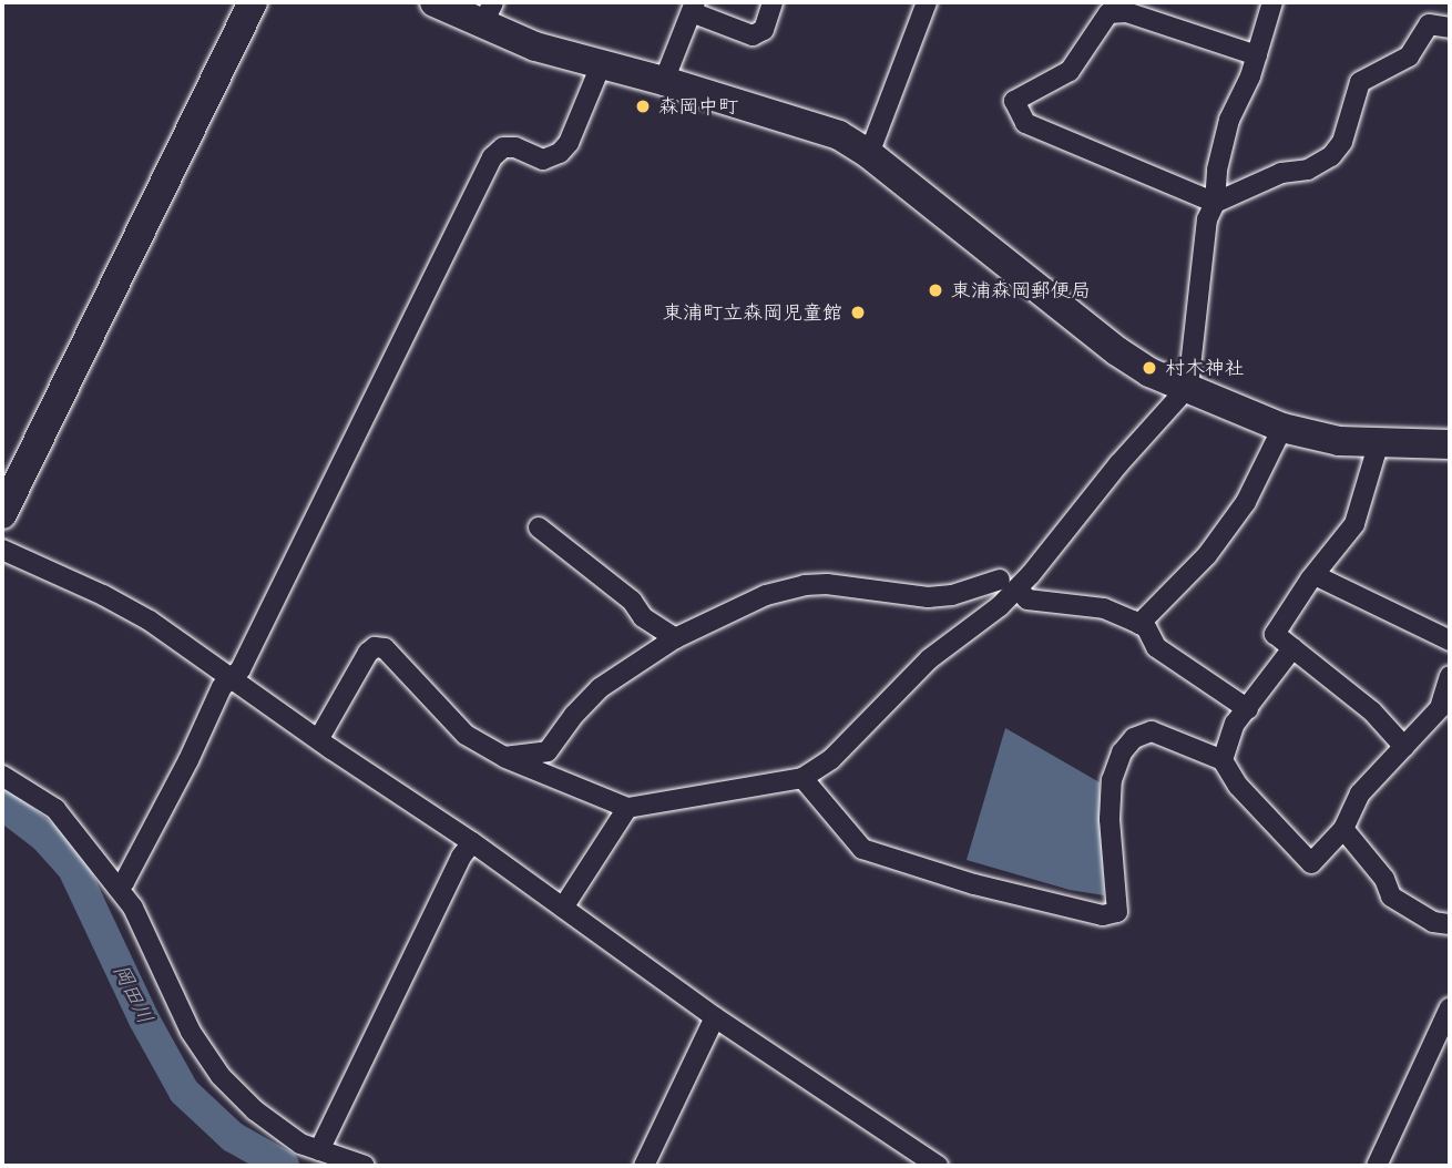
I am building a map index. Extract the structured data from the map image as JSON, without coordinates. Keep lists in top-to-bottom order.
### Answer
{
  "water": ["岡田川"],
  "places": [
    "森岡中町",
    "東浦森岡郵便局",
    "東浦町立森岡児童館",
    "村木神社"
  ]
}
